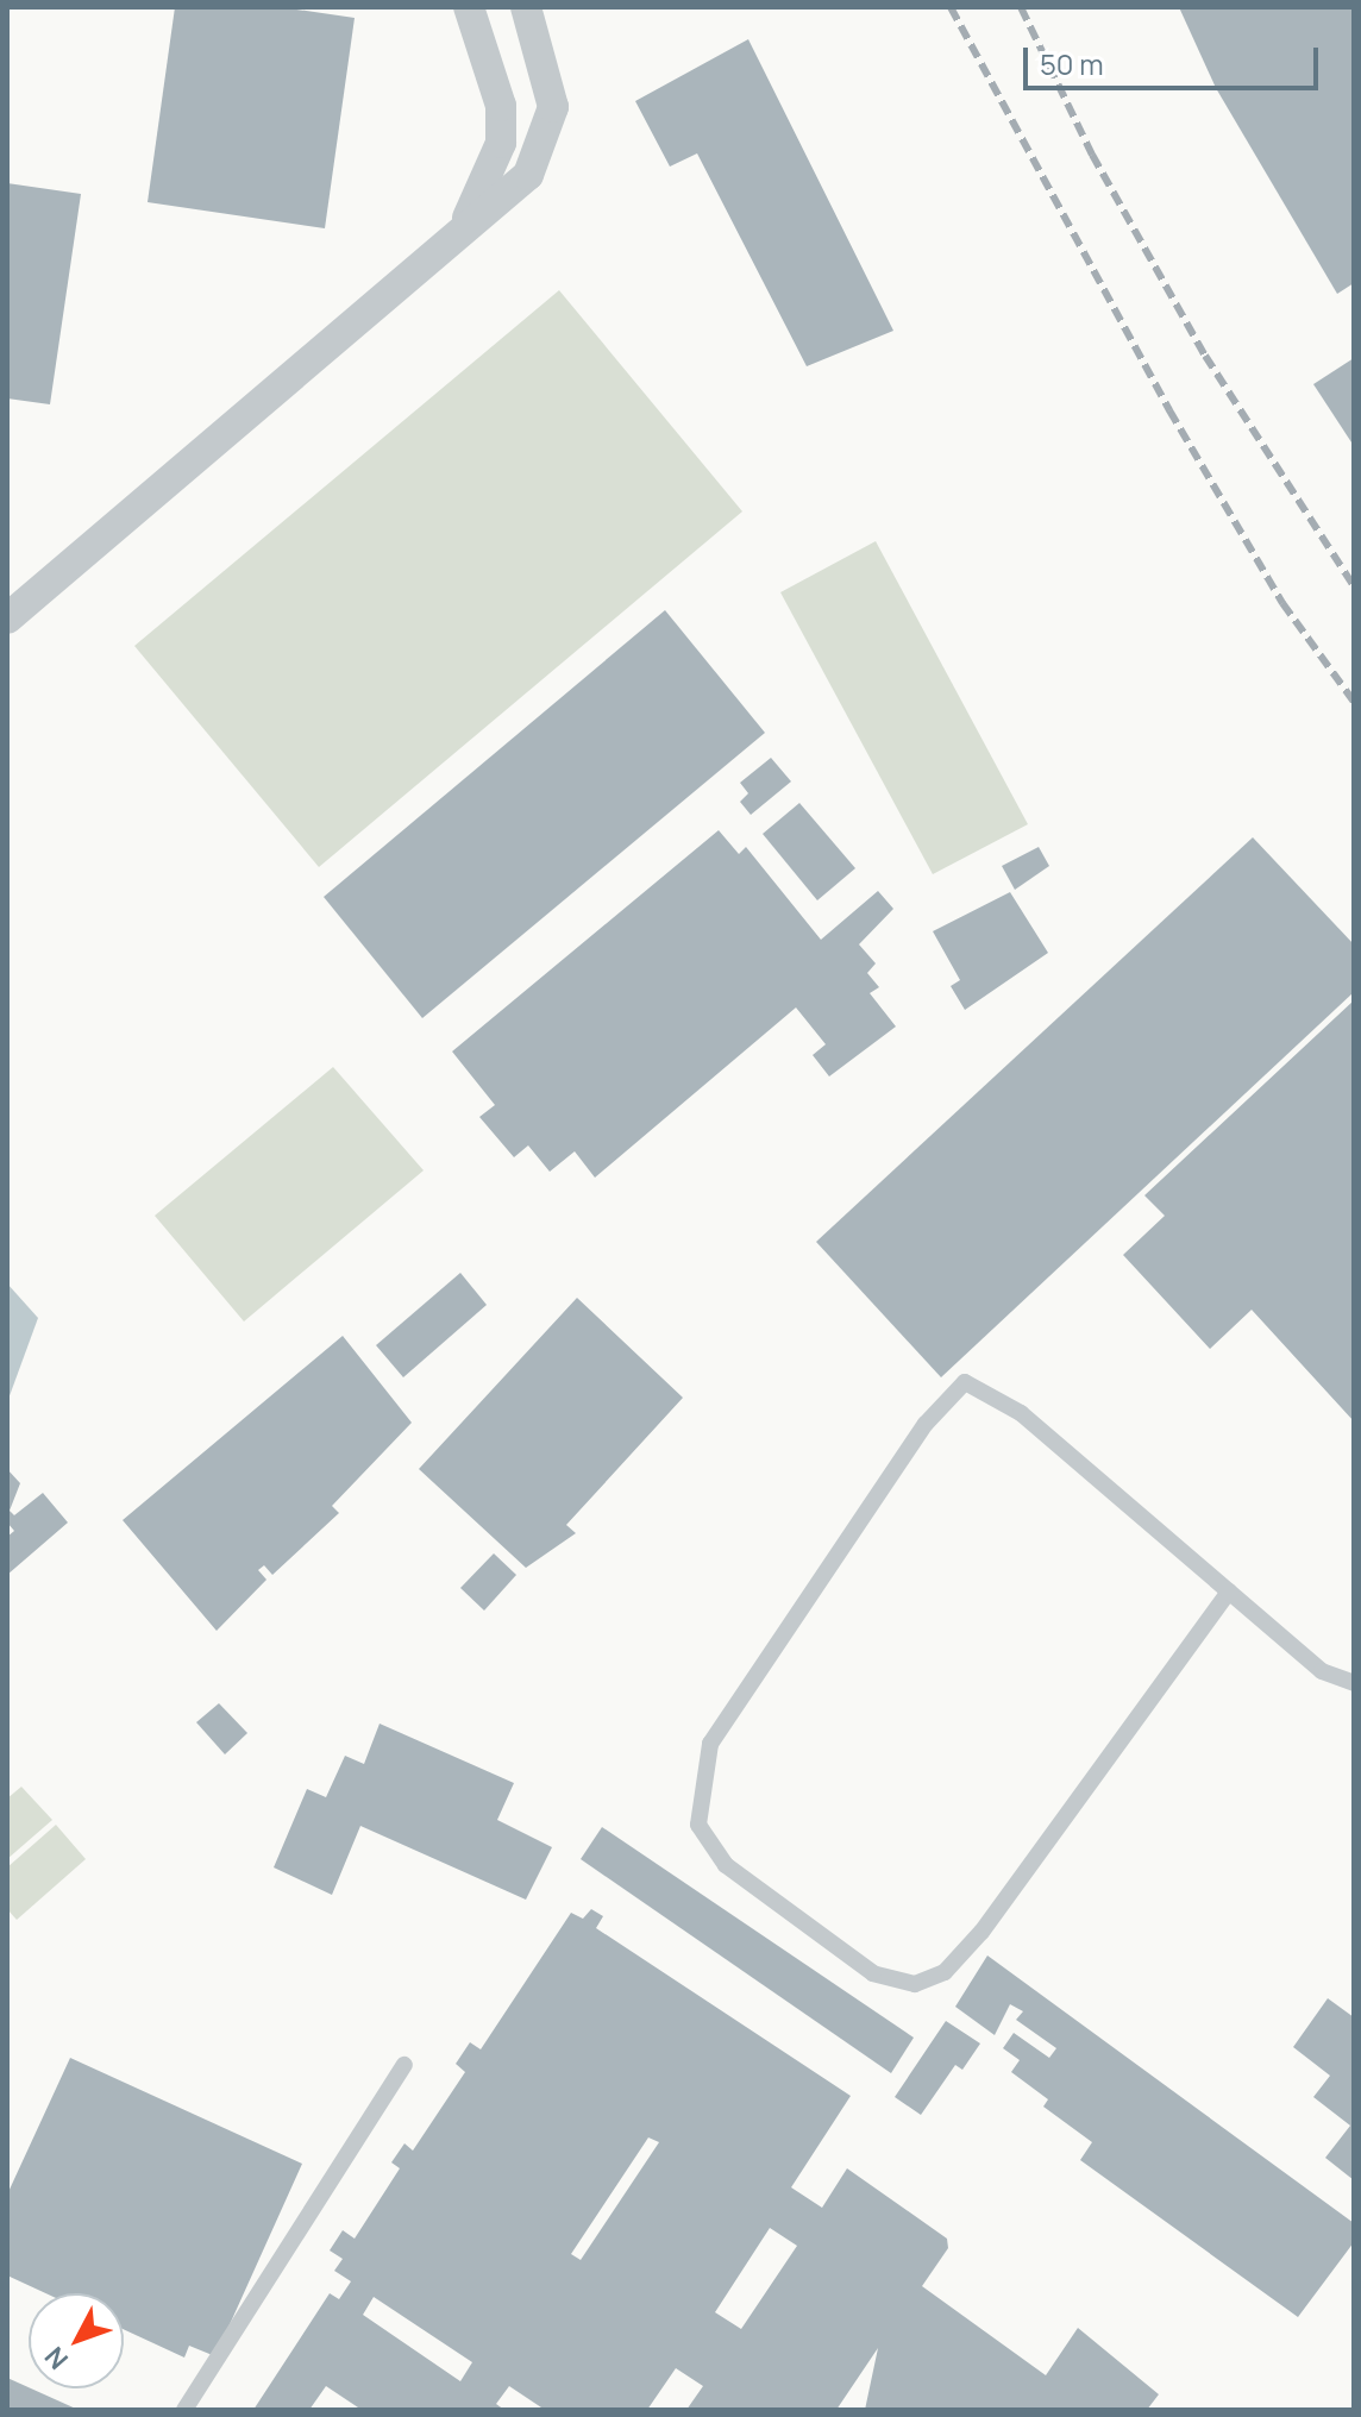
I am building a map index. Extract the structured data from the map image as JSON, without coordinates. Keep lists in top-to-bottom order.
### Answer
{
  "scale_bar": "50 m",
  "north": "bottom left"
}
